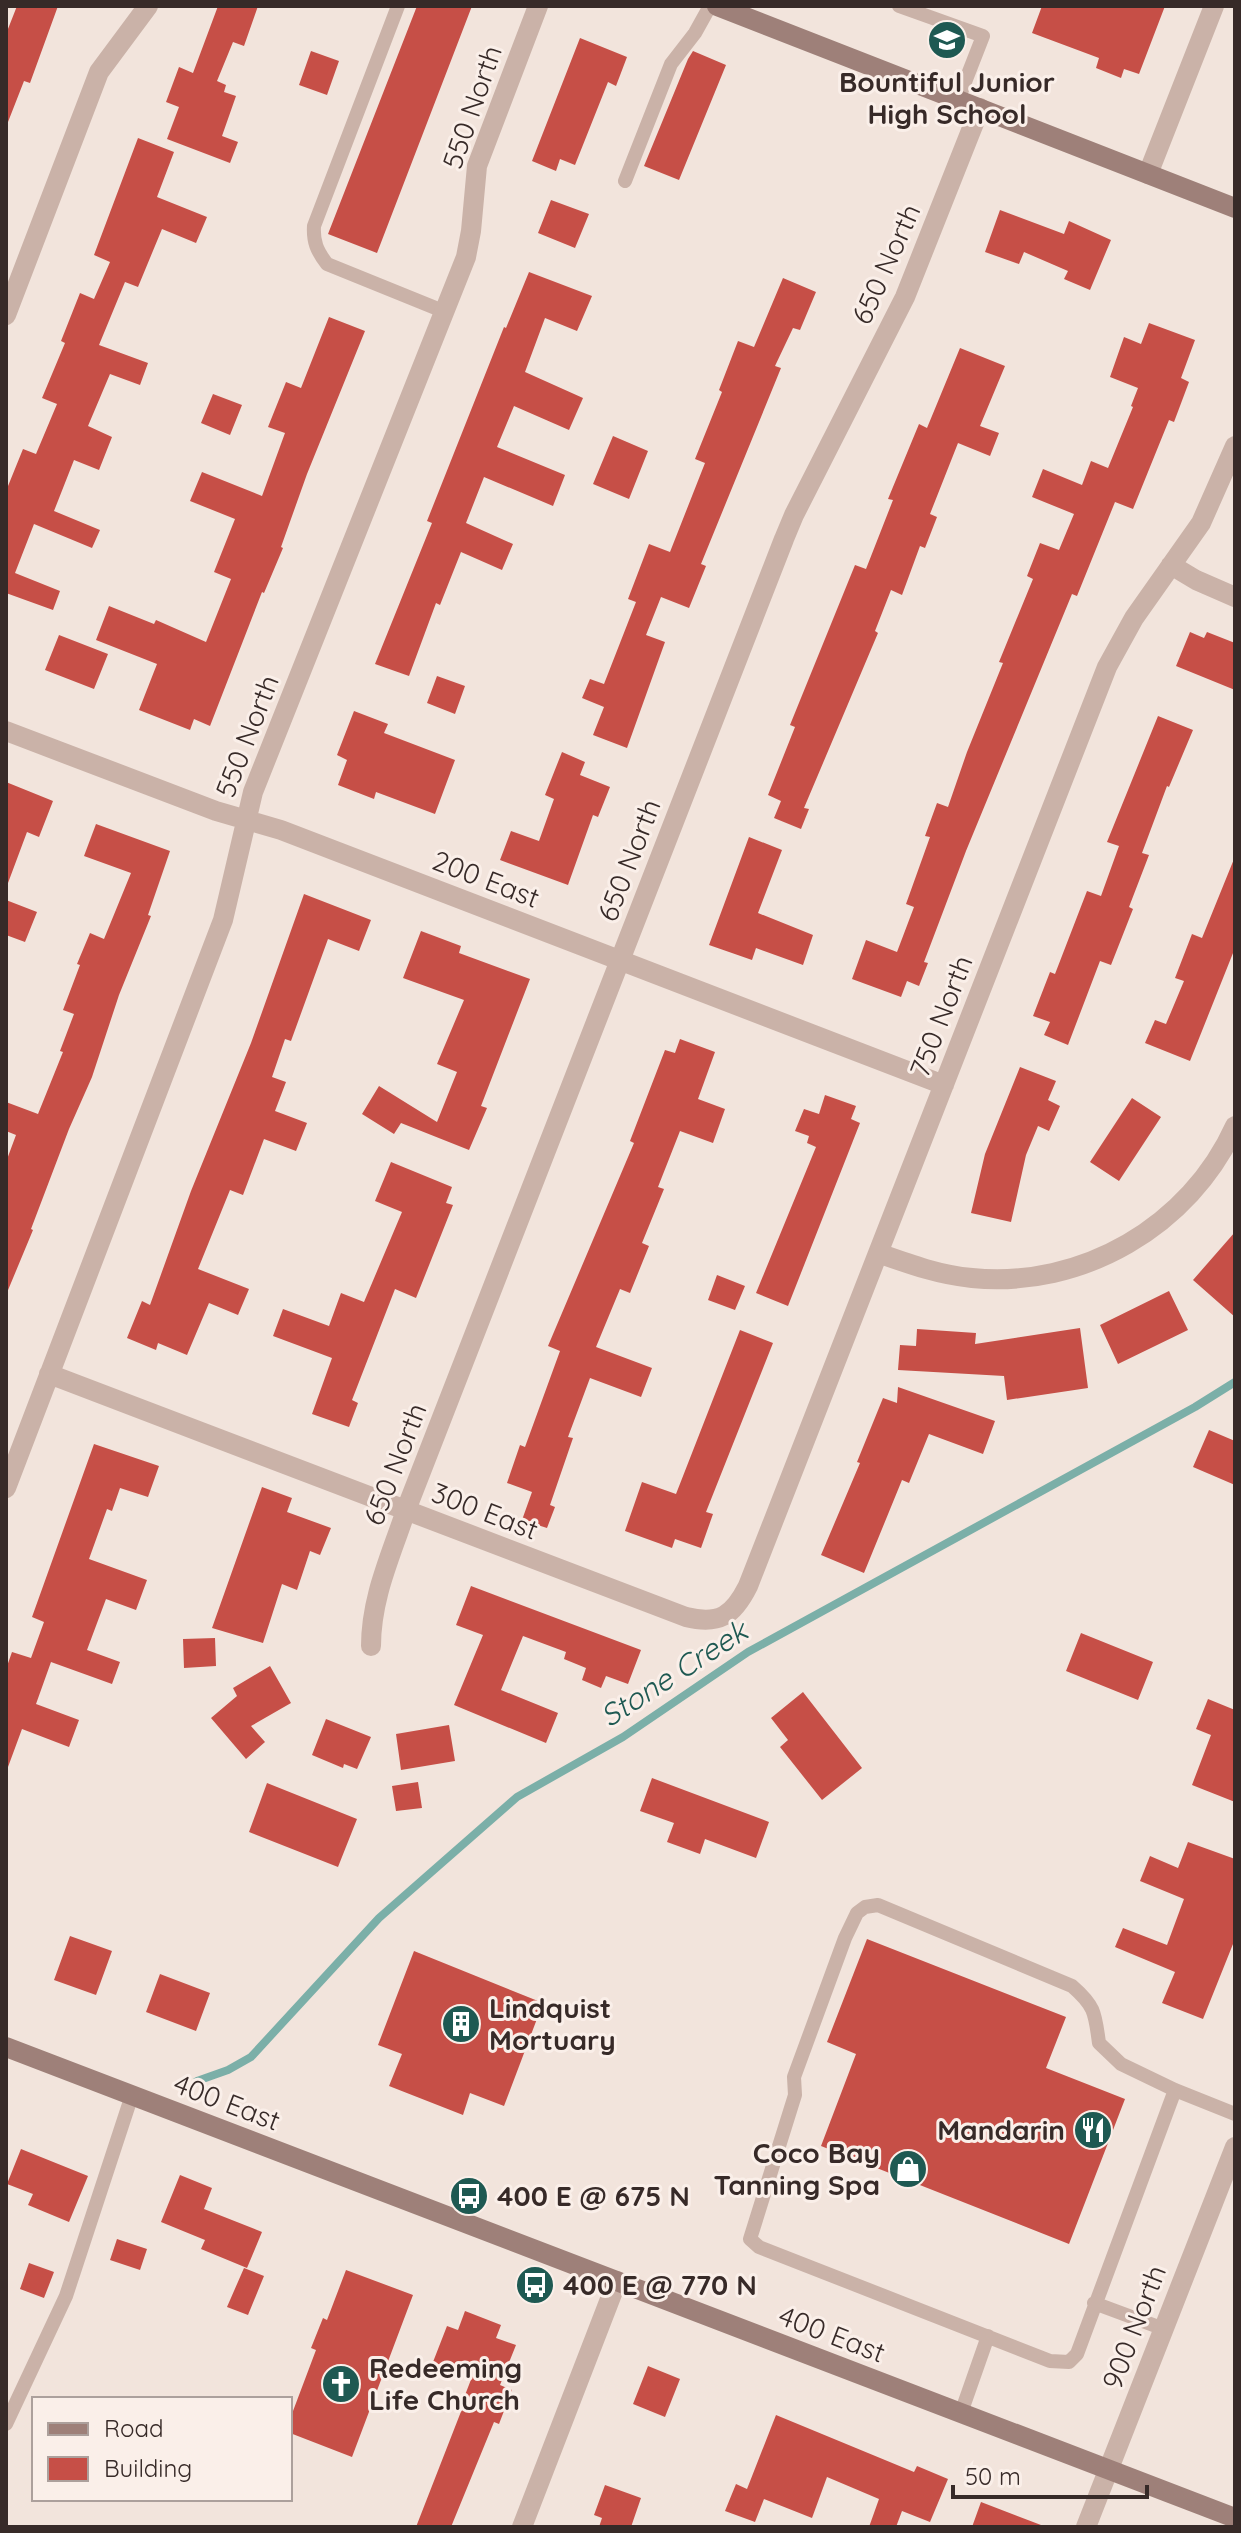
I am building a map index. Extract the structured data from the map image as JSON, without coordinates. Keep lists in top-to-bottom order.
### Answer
{
  "streets": {
    "main road": ["400 East"],
    "street": [
      "550 North",
      "650 North",
      "200 East",
      "750 North",
      "300 East",
      "900 North"
    ]
  },
  "crossings": [
    ["550 North", "200 East"],
    ["550 North", "300 East"],
    ["650 North", "200 East"],
    ["650 North", "300 East"],
    ["200 East", "750 North"],
    ["750 North", "300 East"],
    ["400 East", "900 North"]
  ],
  "water": ["Stone Creek"],
  "places": {
    "school or university": ["Bountiful Junior High School"],
    "building": ["Lindquist Mortuary"],
    "restaurant": ["Mandarin"],
    "shop": ["Coco Bay Tanning Spa"],
    "bus stop": ["400 E @ 675 N", "400 E @ 770 N"],
    "church": ["Redeeming Life Church"]
  },
  "legend": ["Road", "Building"],
  "scale_bar": "50 m"
}
